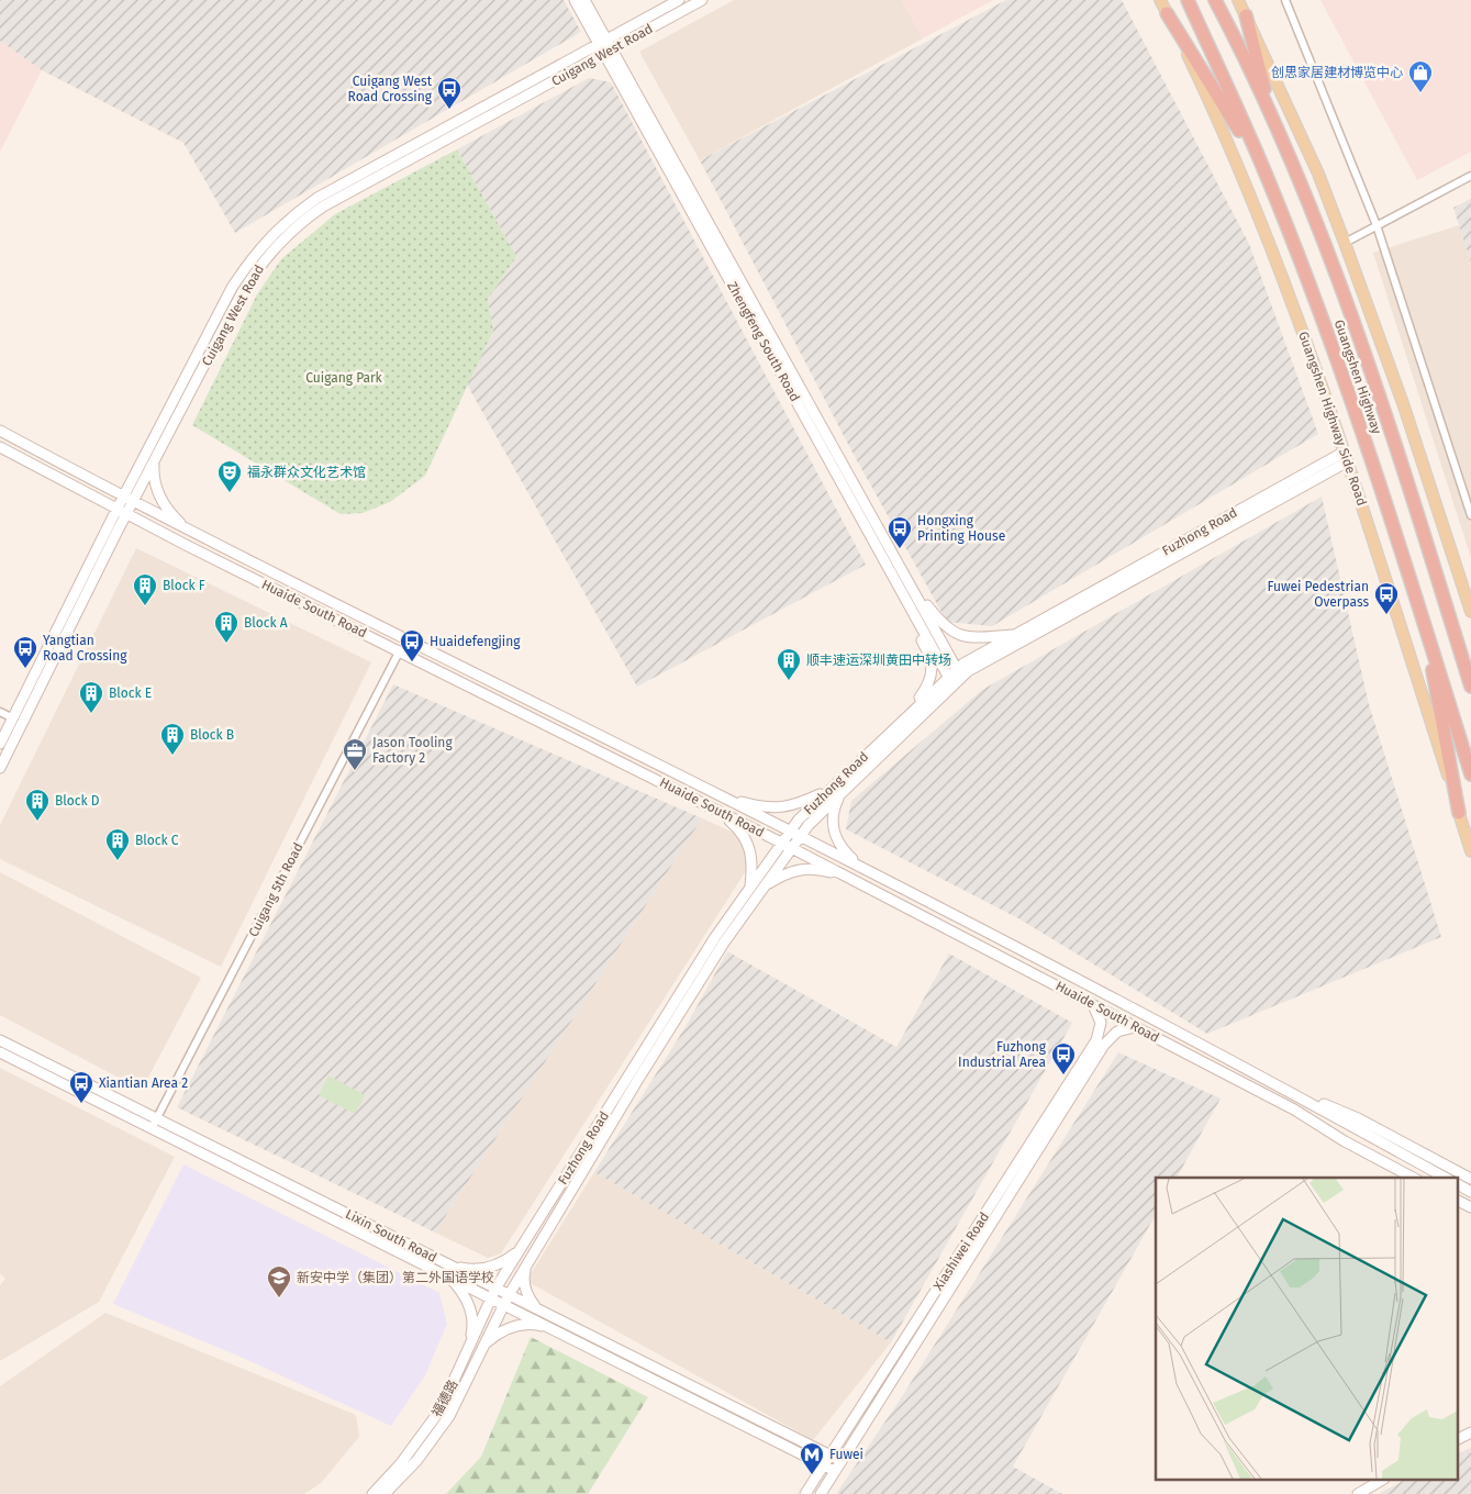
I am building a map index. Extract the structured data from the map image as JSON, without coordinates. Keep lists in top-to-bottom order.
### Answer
{
  "streets": {
    "highway": ["Guangshen Highway"],
    "main road": [
      "Cuigang West Road",
      "Zhengfeng South Road",
      "Guangshen Highway Side Road",
      "Fuzhong Road",
      "Huaide South Road",
      "Lixin South Road",
      "Xiashiwei Road",
      "福德路"
    ],
    "street": ["Cuigang 5th Road"]
  },
  "crossings": [
    ["Cuigang West Road", "Zhengfeng South Road"],
    ["Cuigang West Road", "Huaide South Road"],
    ["Zhengfeng South Road", "Fuzhong Road"],
    ["Guangshen Highway Side Road", "Fuzhong Road"],
    ["Fuzhong Road", "Huaide South Road"],
    ["Fuzhong Road", "Lixin South Road"],
    ["Fuzhong Road", "福德路"],
    ["Huaide South Road", "Cuigang 5th Road"],
    ["Huaide South Road", "Xiashiwei Road"],
    ["Cuigang 5th Road", "Lixin South Road"],
    ["Lixin South Road", "Xiashiwei Road"],
    ["Lixin South Road", "福德路"]
  ],
  "parks": ["Cuigang Park"],
  "places": {
    "shop": ["创思家居建材博览中心"],
    "bus stop": [
      "Cuigang West Road Crossing",
      "Hongxing Printing House",
      "Fuwei Pedestrian Overpass",
      "Huaidefengjing",
      "Yangtian Road Crossing",
      "Fuzhong Industrial Area",
      "Xiantian Area 2"
    ],
    "theatre": ["福永群众文化艺术馆"],
    "building": [
      "Block F",
      "Block A",
      "顺丰速运深圳黄田中转场",
      "Block E",
      "Block B",
      "Block D",
      "Block C"
    ],
    "office": ["Jason Tooling Factory 2"],
    "school or university": ["新安中学（集团）第二外国语学校"],
    "metro station": ["Fuwei"]
  }
}
